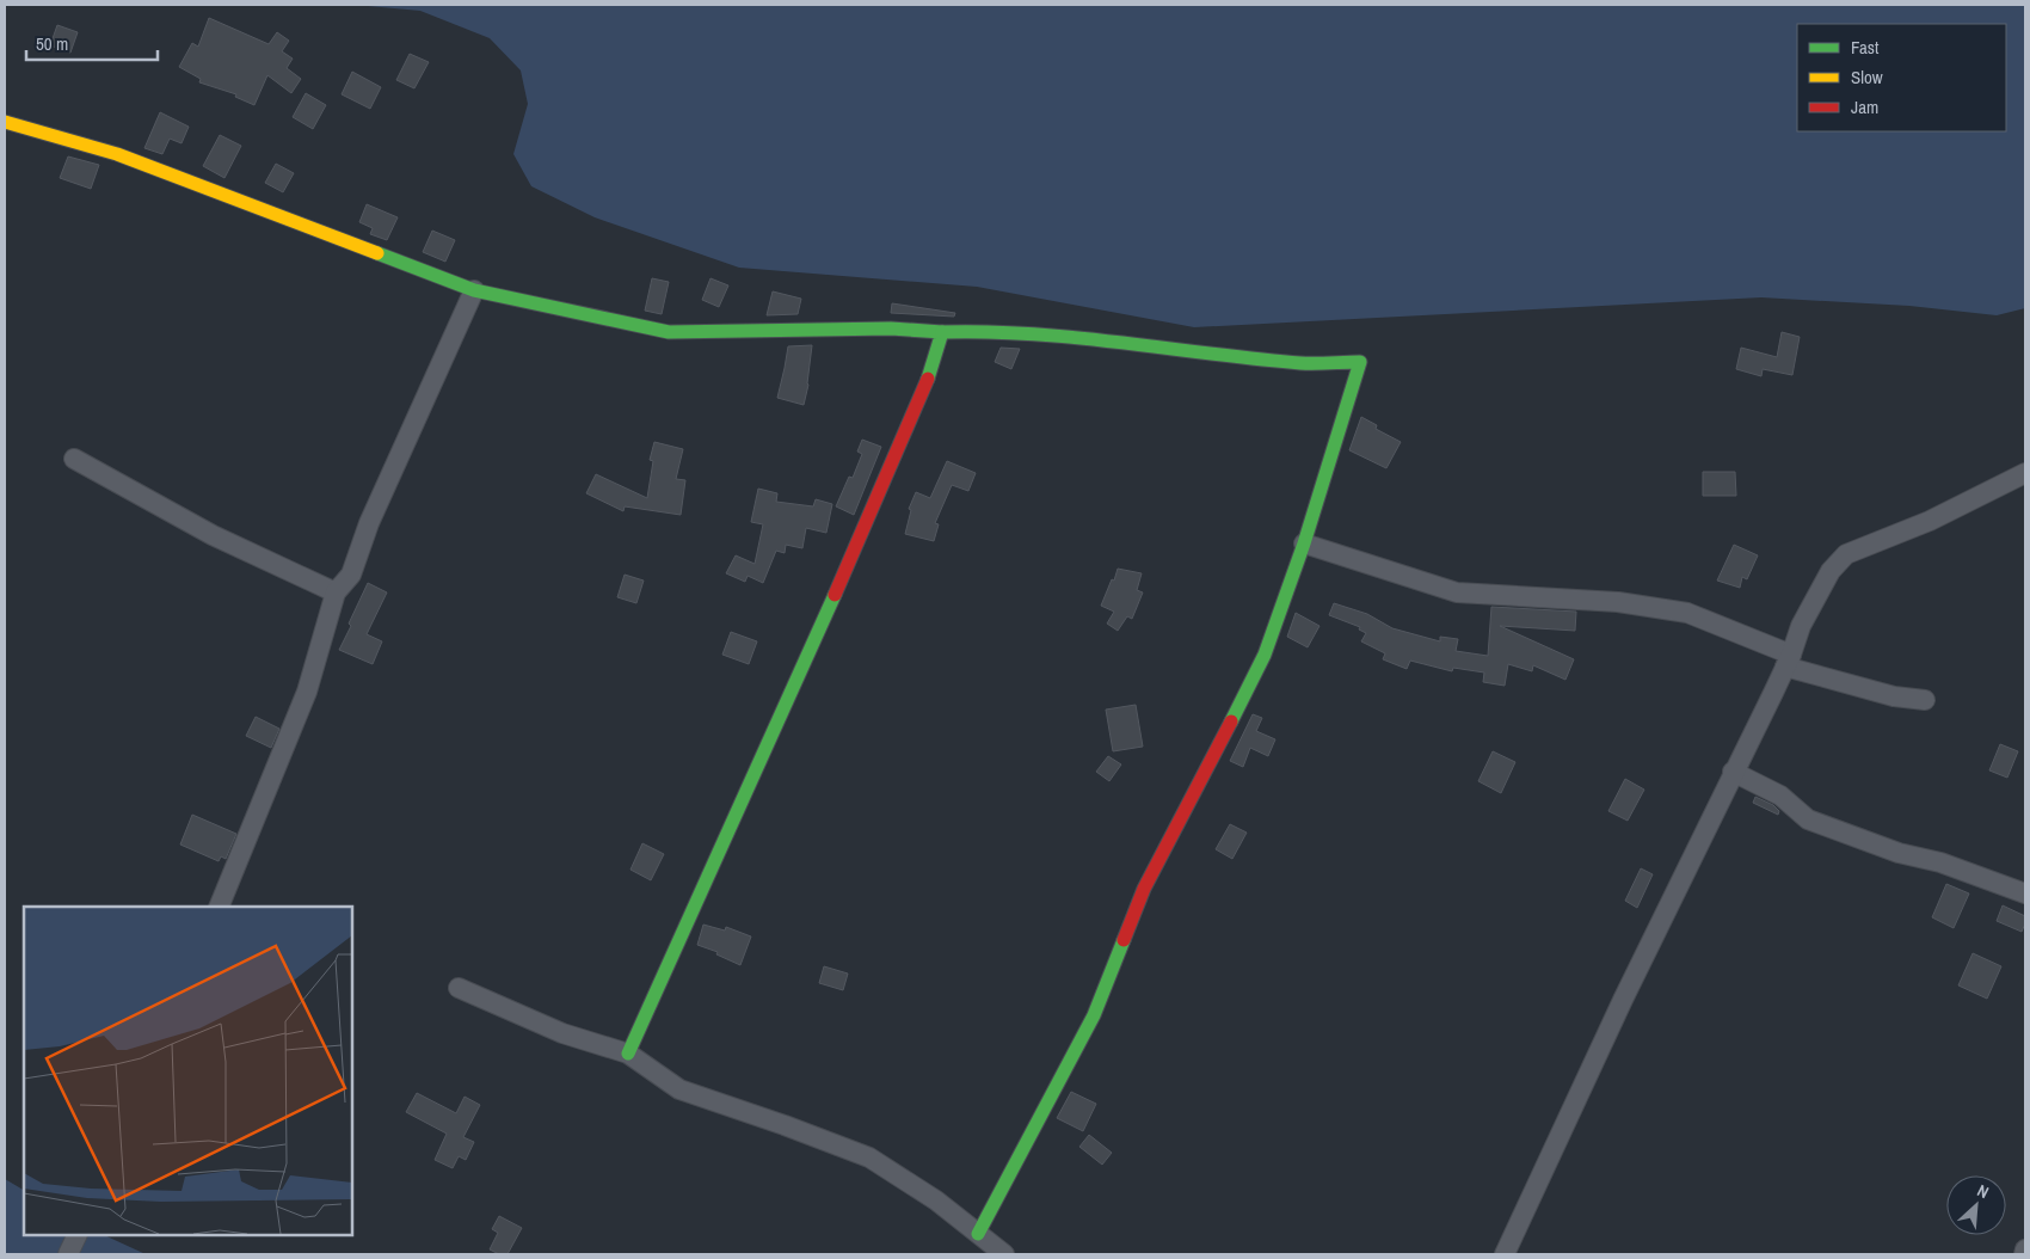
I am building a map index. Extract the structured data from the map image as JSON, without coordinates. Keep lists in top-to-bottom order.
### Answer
{
  "legend": ["Fast", "Slow", "Jam"],
  "scale_bar": "50 m",
  "north": "top right"
}
